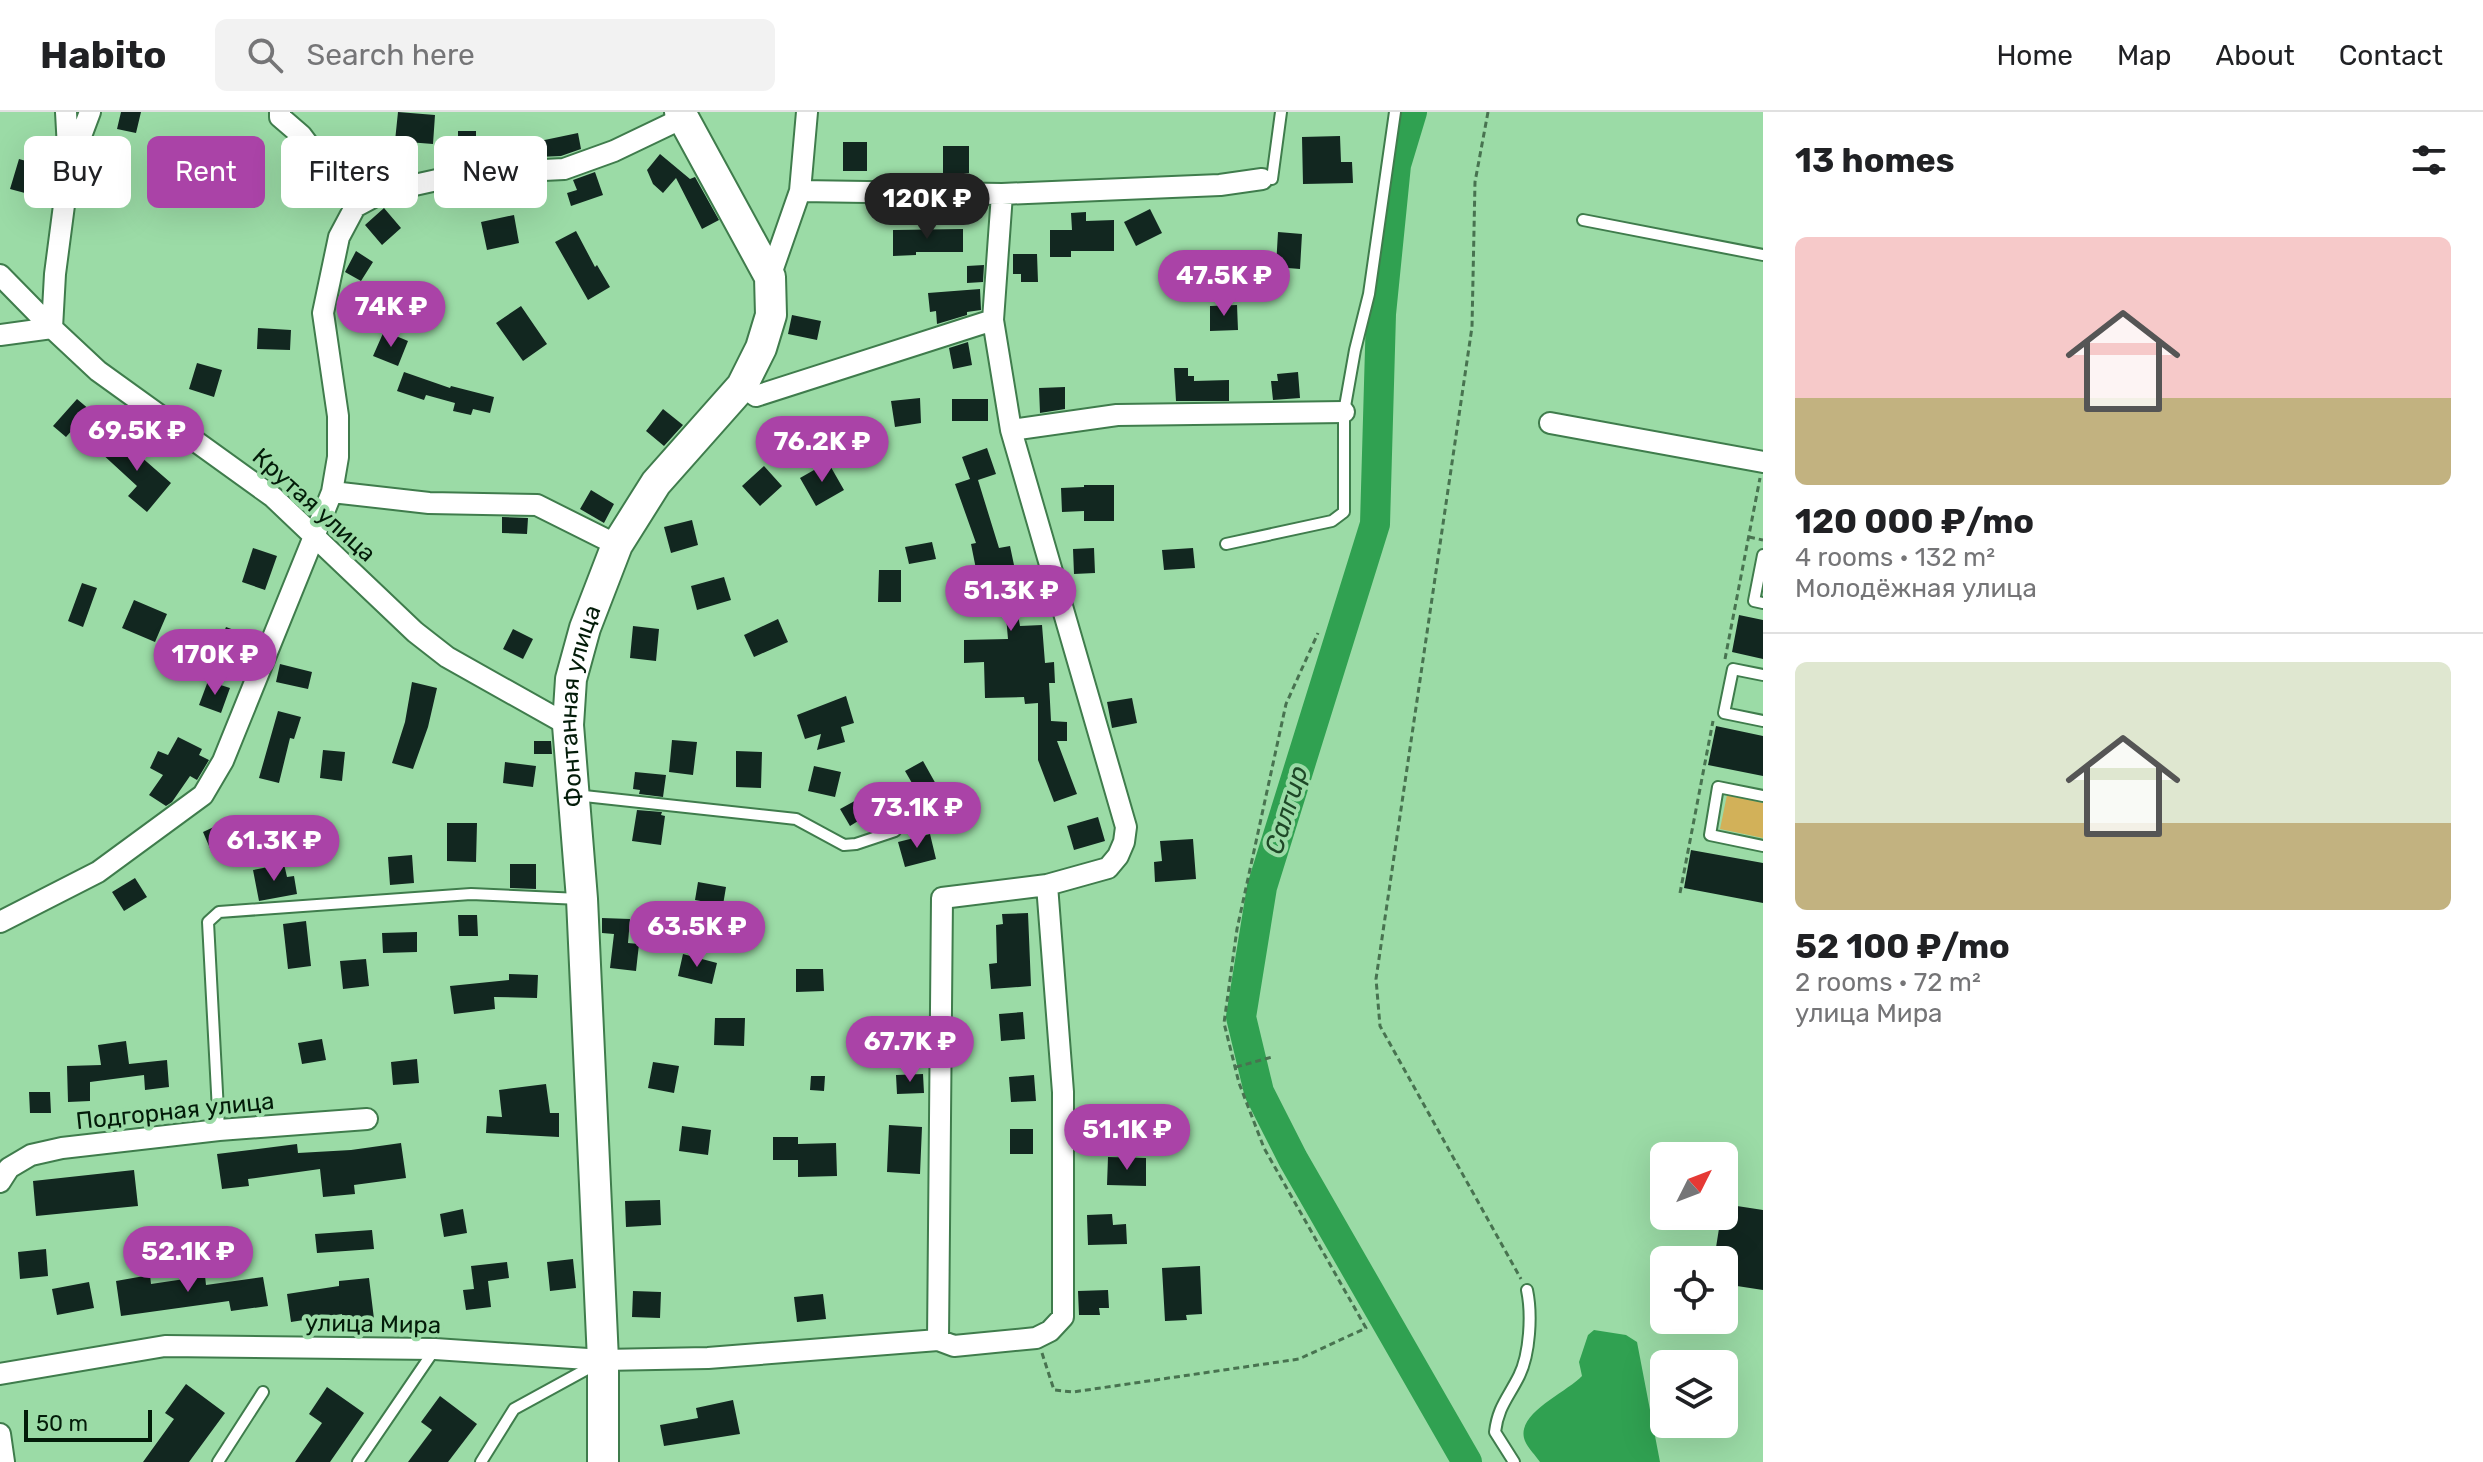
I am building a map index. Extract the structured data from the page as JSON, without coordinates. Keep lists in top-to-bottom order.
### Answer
{
  "streets": {
    "main road": ["Фонтанная улица"],
    "street": ["Крутая улица", "Подгорная улица", "улица Мира"]
  },
  "crossings": [
    ["Крутая улица", "Фонтанная улица"],
    ["Фонтанная улица", "улица Мира"]
  ],
  "water": ["Салгир"],
  "scale_bar": "50 m",
  "north": "top right",
  "page": {
    "header": "Habito",
    "search": "Search here",
    "nav": [
      "Home",
      "Map",
      "About",
      "Contact"
    ],
    "heading": "13 homes",
    "chip": [
      "Buy",
      "Rent",
      "Filters",
      "New"
    ],
    "price": [
      "120K ₽",
      "47.5K ₽",
      "74K ₽",
      "69.5K ₽",
      "76.2K ₽",
      "51.3K ₽",
      "170K ₽",
      "73.1K ₽",
      "61.3K ₽",
      "63.5K ₽",
      "67.7K ₽",
      "51.1K ₽",
      "52.1K ₽"
    ],
    "list": [
      {
        "name": "120 000 ₽/mo",
        "note": "4 rooms · 132 m² · Молодёжная улица"
      },
      {
        "name": "52 100 ₽/mo",
        "note": "2 rooms · 72 m² · улица Мира"
      }
    ],
    "scale": "50 m"
  }
}
